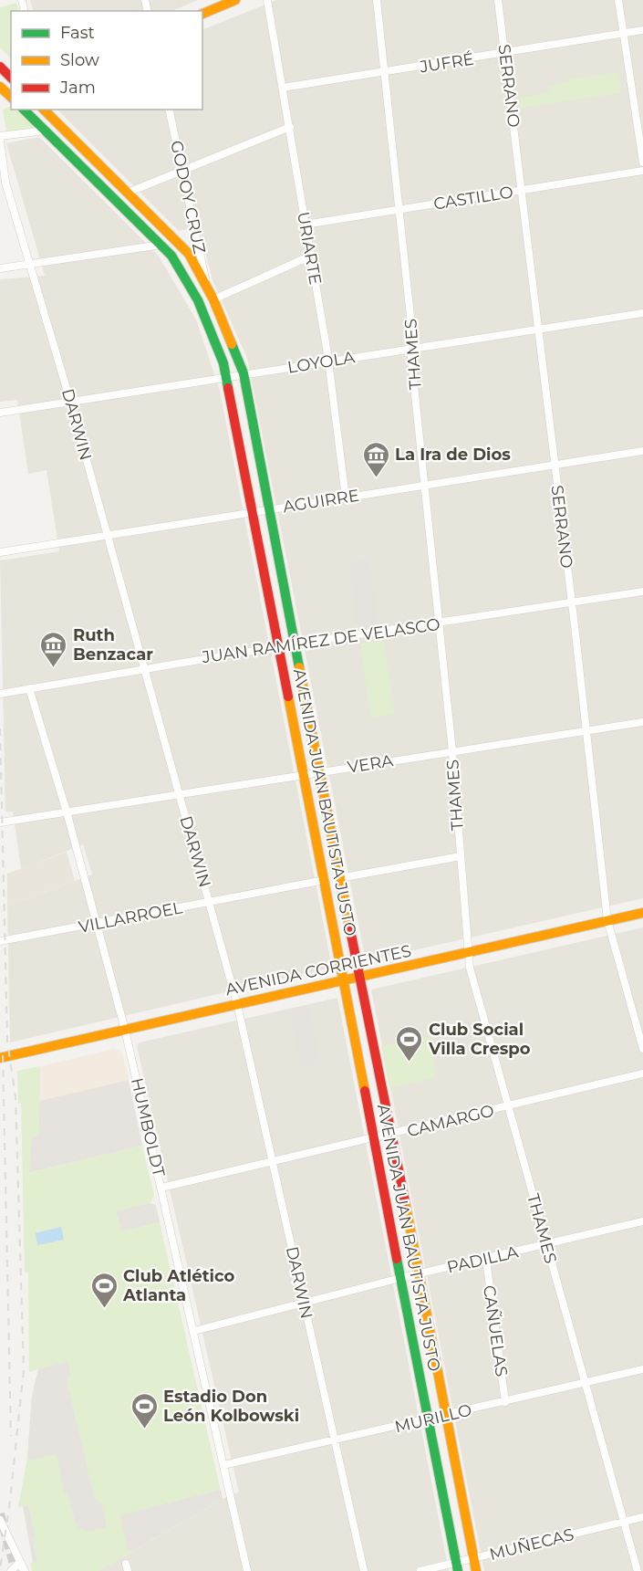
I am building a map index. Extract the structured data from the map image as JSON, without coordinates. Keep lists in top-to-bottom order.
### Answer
{
  "streets": {
    "main road": ["AVENIDA JUAN BAUTISTA JUSTO", "AVENIDA CORRIENTES"],
    "street": [
      "JUFRÉ",
      "SERRANO",
      "GODOY CRUZ",
      "CASTILLO",
      "URIARTE",
      "THAMES",
      "LOYOLA",
      "DARWIN",
      "AGUIRRE",
      "JUAN RAMÍREZ DE VELASCO",
      "VERA",
      "VILLARROEL",
      "CAMARGO",
      "HUMBOLDT",
      "PADILLA",
      "CAÑUELAS",
      "MURILLO",
      "MUÑECAS"
    ]
  },
  "crossings": [
    ["JUFRÉ", "SERRANO"],
    ["JUFRÉ", "URIARTE"],
    ["JUFRÉ", "THAMES"],
    ["SERRANO", "CASTILLO"],
    ["SERRANO", "LOYOLA"],
    ["SERRANO", "AGUIRRE"],
    ["SERRANO", "JUAN RAMÍREZ DE VELASCO"],
    ["SERRANO", "VERA"],
    ["SERRANO", "AVENIDA CORRIENTES"],
    ["GODOY CRUZ", "AVENIDA JUAN BAUTISTA JUSTO"],
    ["CASTILLO", "URIARTE"],
    ["CASTILLO", "THAMES"],
    ["URIARTE", "LOYOLA"],
    ["URIARTE", "AGUIRRE"],
    ["THAMES", "LOYOLA"],
    ["THAMES", "AGUIRRE"],
    ["THAMES", "JUAN RAMÍREZ DE VELASCO"],
    ["THAMES", "VERA"],
    ["THAMES", "AVENIDA CORRIENTES"],
    ["THAMES", "CAMARGO"],
    ["THAMES", "PADILLA"],
    ["THAMES", "MURILLO"],
    ["THAMES", "MUÑECAS"],
    ["LOYOLA", "DARWIN"],
    ["LOYOLA", "AVENIDA JUAN BAUTISTA JUSTO"],
    ["DARWIN", "AGUIRRE"],
    ["DARWIN", "JUAN RAMÍREZ DE VELASCO"],
    ["DARWIN", "VERA"],
    ["DARWIN", "VILLARROEL"],
    ["DARWIN", "AVENIDA CORRIENTES"],
    ["DARWIN", "CAMARGO"],
    ["DARWIN", "PADILLA"],
    ["DARWIN", "MURILLO"],
    ["AGUIRRE", "AVENIDA JUAN BAUTISTA JUSTO"],
    ["JUAN RAMÍREZ DE VELASCO", "AVENIDA JUAN BAUTISTA JUSTO"],
    ["JUAN RAMÍREZ DE VELASCO", "HUMBOLDT"],
    ["VERA", "AVENIDA JUAN BAUTISTA JUSTO"],
    ["VERA", "HUMBOLDT"],
    ["AVENIDA JUAN BAUTISTA JUSTO", "VILLARROEL"],
    ["AVENIDA JUAN BAUTISTA JUSTO", "AVENIDA CORRIENTES"],
    ["AVENIDA JUAN BAUTISTA JUSTO", "CAMARGO"],
    ["AVENIDA JUAN BAUTISTA JUSTO", "PADILLA"],
    ["AVENIDA JUAN BAUTISTA JUSTO", "MURILLO"],
    ["AVENIDA JUAN BAUTISTA JUSTO", "MUÑECAS"],
    ["VILLARROEL", "HUMBOLDT"],
    ["AVENIDA CORRIENTES", "HUMBOLDT"],
    ["CAMARGO", "HUMBOLDT"],
    ["HUMBOLDT", "PADILLA"],
    ["HUMBOLDT", "MURILLO"],
    ["PADILLA", "CAÑUELAS"],
    ["CAÑUELAS", "MURILLO"]
  ],
  "places": {
    "museum": ["La Ira de Dios", "Ruth Benzacar"],
    "sports": ["Club Social Villa Crespo", "Club Atlético Atlanta", "Estadio Don León Kolbowski"]
  },
  "legend": ["Fast", "Slow", "Jam"]
}
